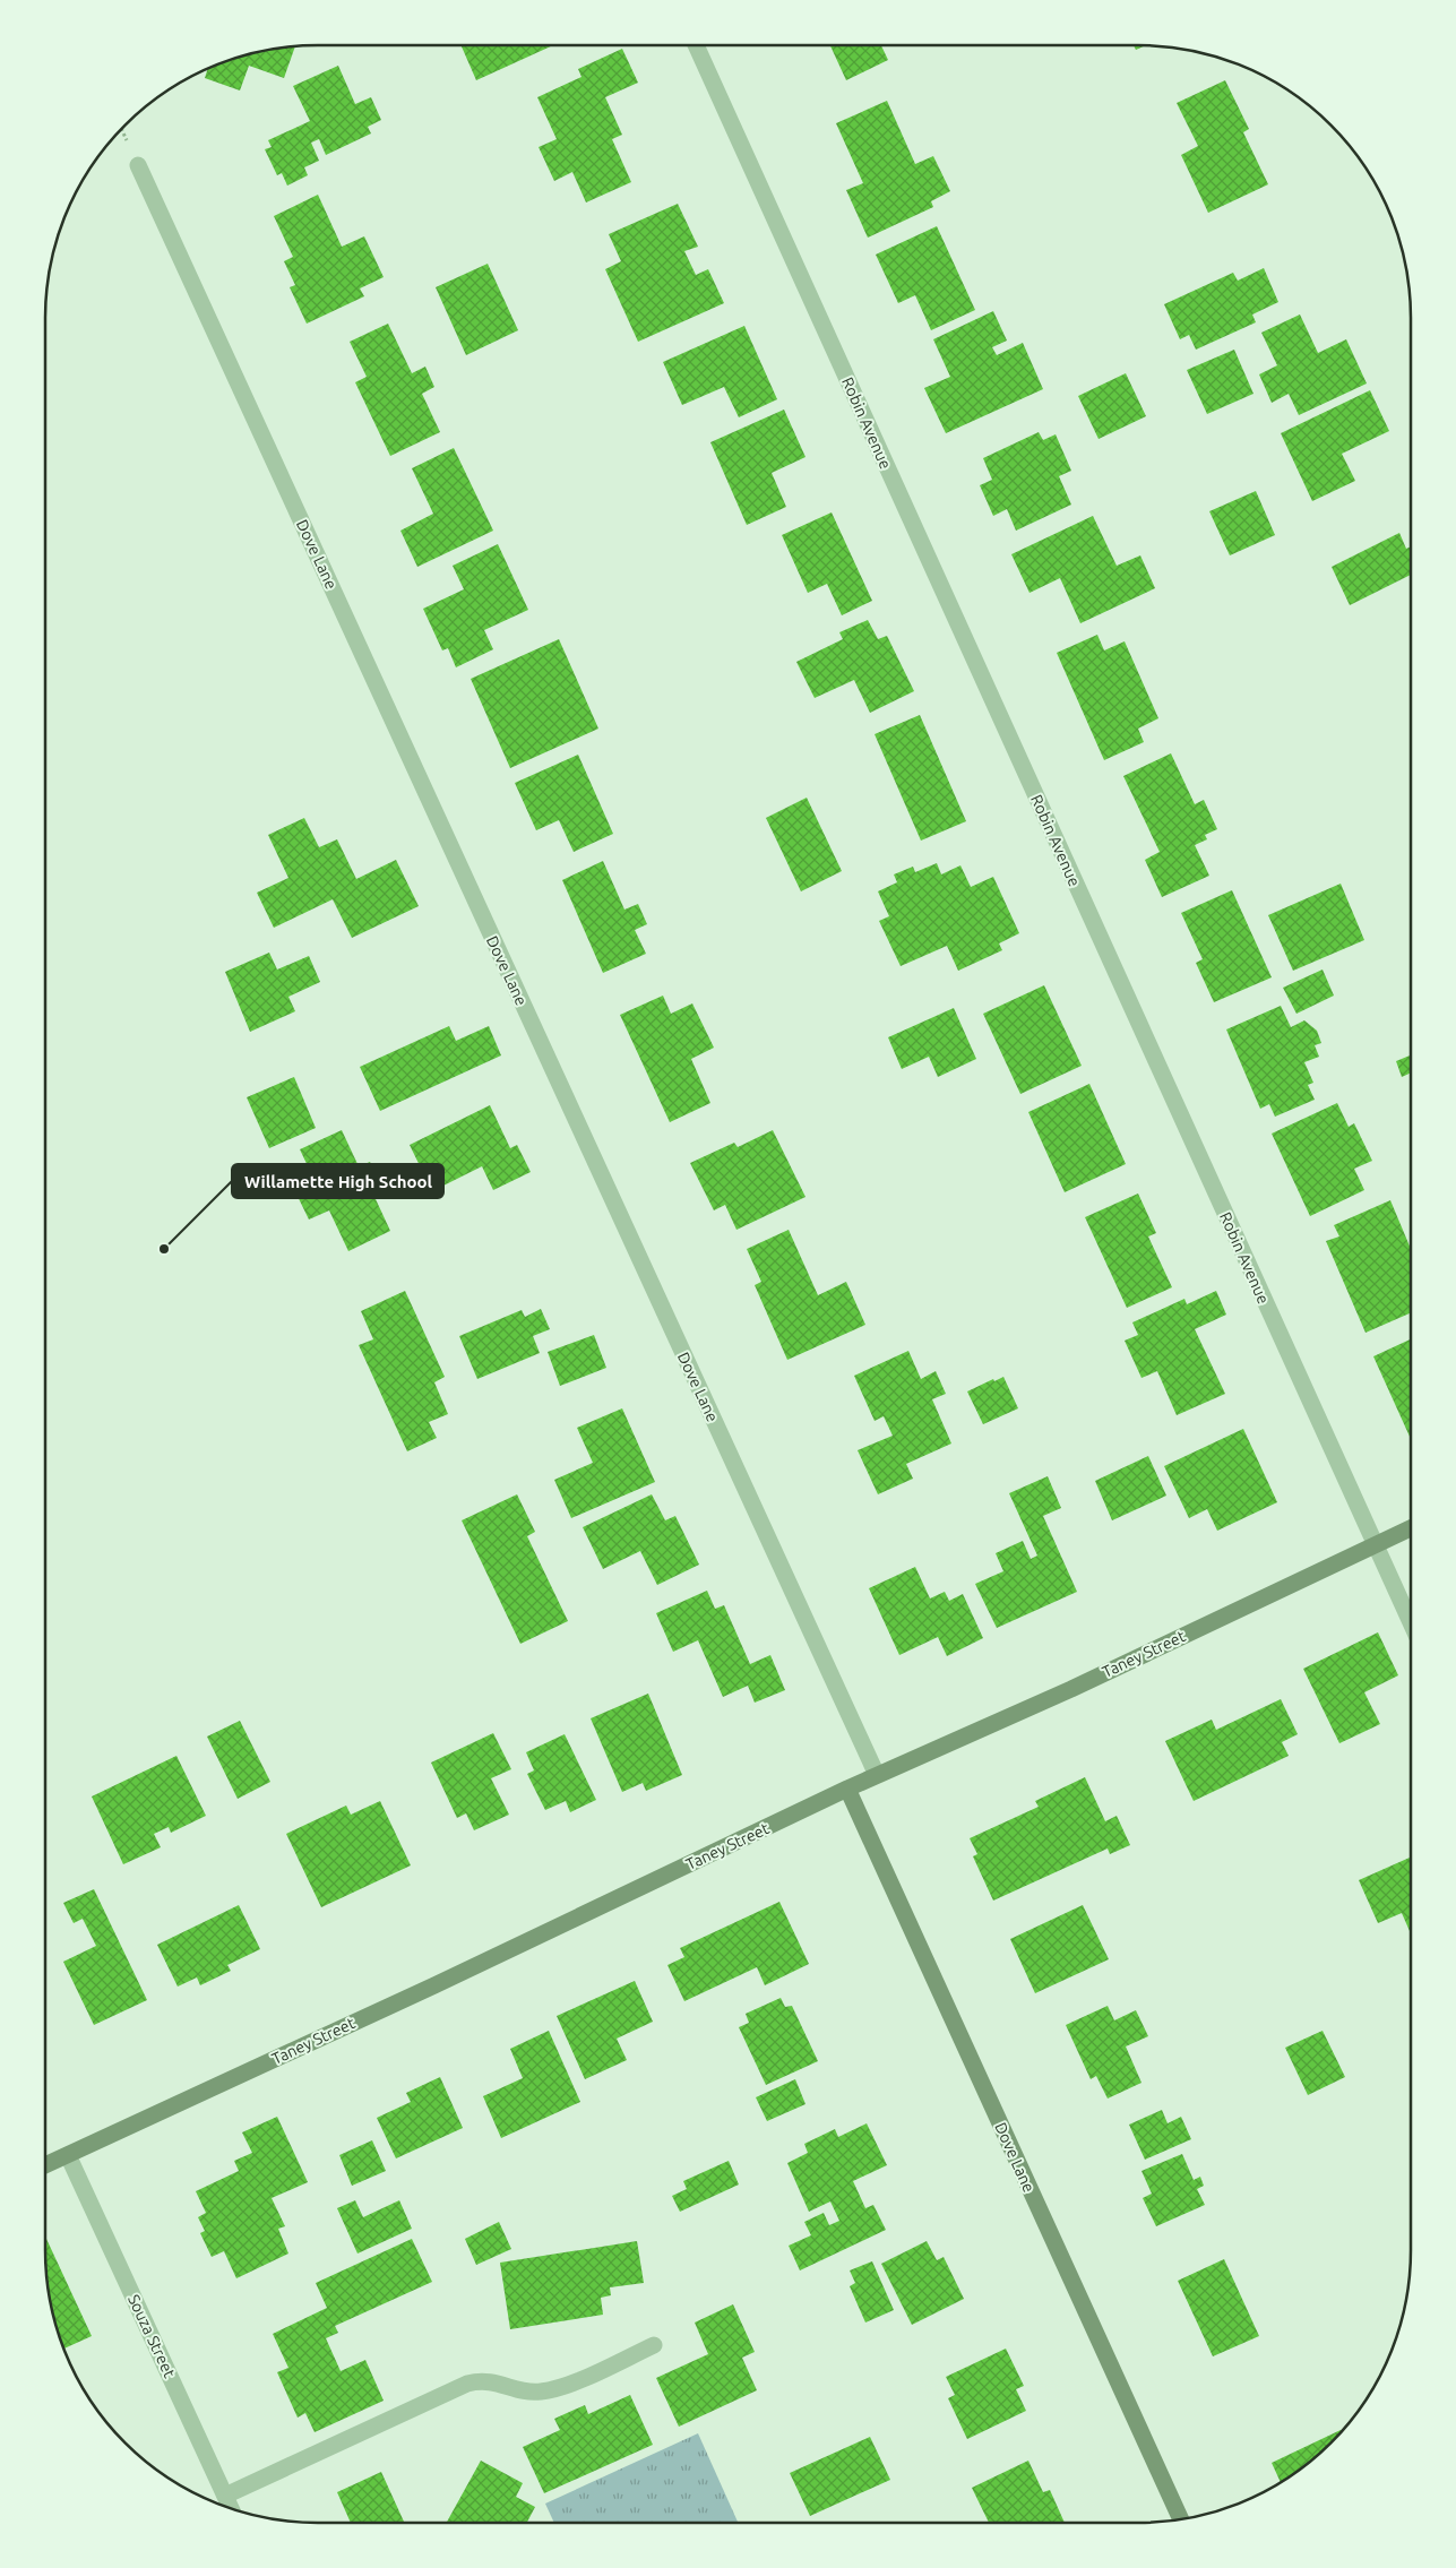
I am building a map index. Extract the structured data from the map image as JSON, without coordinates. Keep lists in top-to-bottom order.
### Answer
{
  "streets": {
    "street": [
      "Robin Avenue",
      "Dove Lane",
      "Taney Street",
      "Souza Street"
    ]
  },
  "crossings": [
    ["Robin Avenue", "Taney Street"],
    ["Dove Lane", "Taney Street"],
    ["Taney Street", "Souza Street"]
  ],
  "places": ["Willamette High School"]
}
